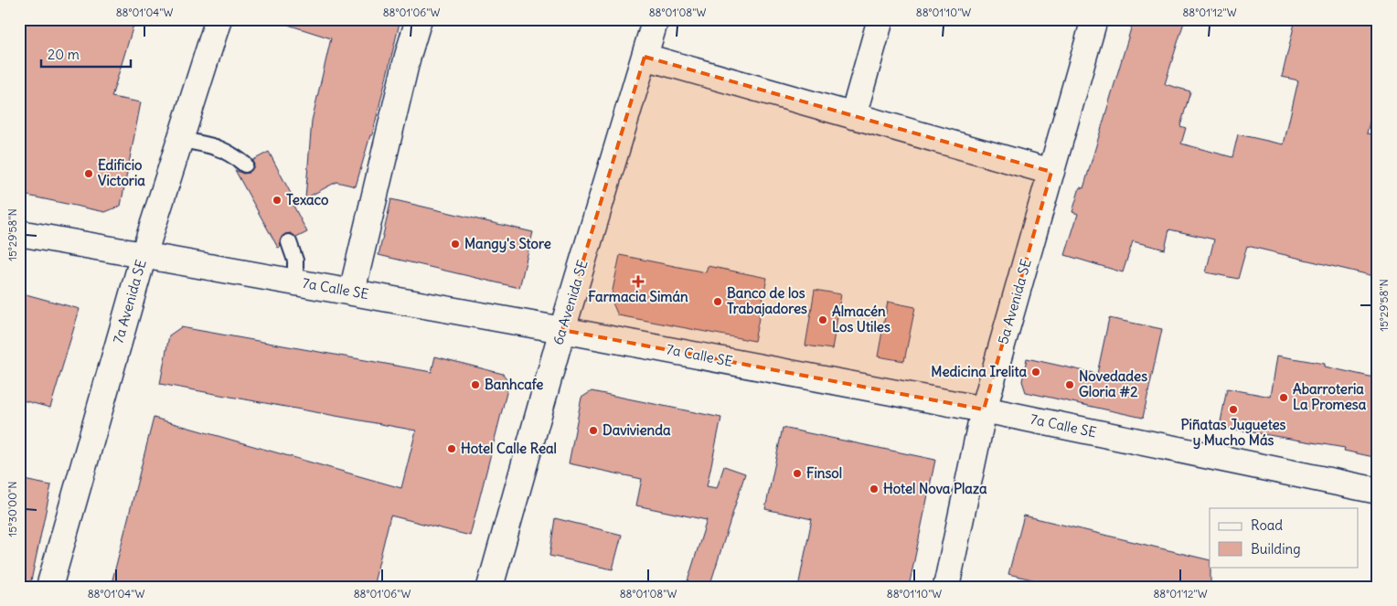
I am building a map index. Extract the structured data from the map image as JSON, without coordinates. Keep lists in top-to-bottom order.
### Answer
{
  "streets": {
    "street": [
      "7a Calle SE",
      "7a Avenida SE",
      "5a Avenida SE",
      "6a Avenida SE"
    ]
  },
  "crossings": [
    ["7a Calle SE", "7a Avenida SE"],
    ["7a Calle SE", "5a Avenida SE"],
    ["7a Calle SE", "6a Avenida SE"]
  ],
  "places": {
    "other": [
      "Edificio Victoria",
      "Texaco",
      "Mangy's Store",
      "Banco de los Trabajadores",
      "Almacén Los Utiles",
      "Medicina Irelita",
      "Banhcafe",
      "Novedades Gloria #2",
      "Abarroteria La Promesa",
      "Piñatas Juguetes y Mucho Más",
      "Davivienda",
      "Hotel Calle Real",
      "Finsol",
      "Hotel Nova Plaza"
    ],
    "health": ["Farmacia Simán"]
  },
  "legend": ["Road", "Building"],
  "scale_bar": "20 m",
  "coordinates": [
    "88°01'04\"W",
    "88°01'06\"W",
    "88°01'08\"W",
    "88°01'10\"W",
    "88°01'12\"W",
    "15°29'58\"N",
    "15°30'00\"N"
  ]
}
